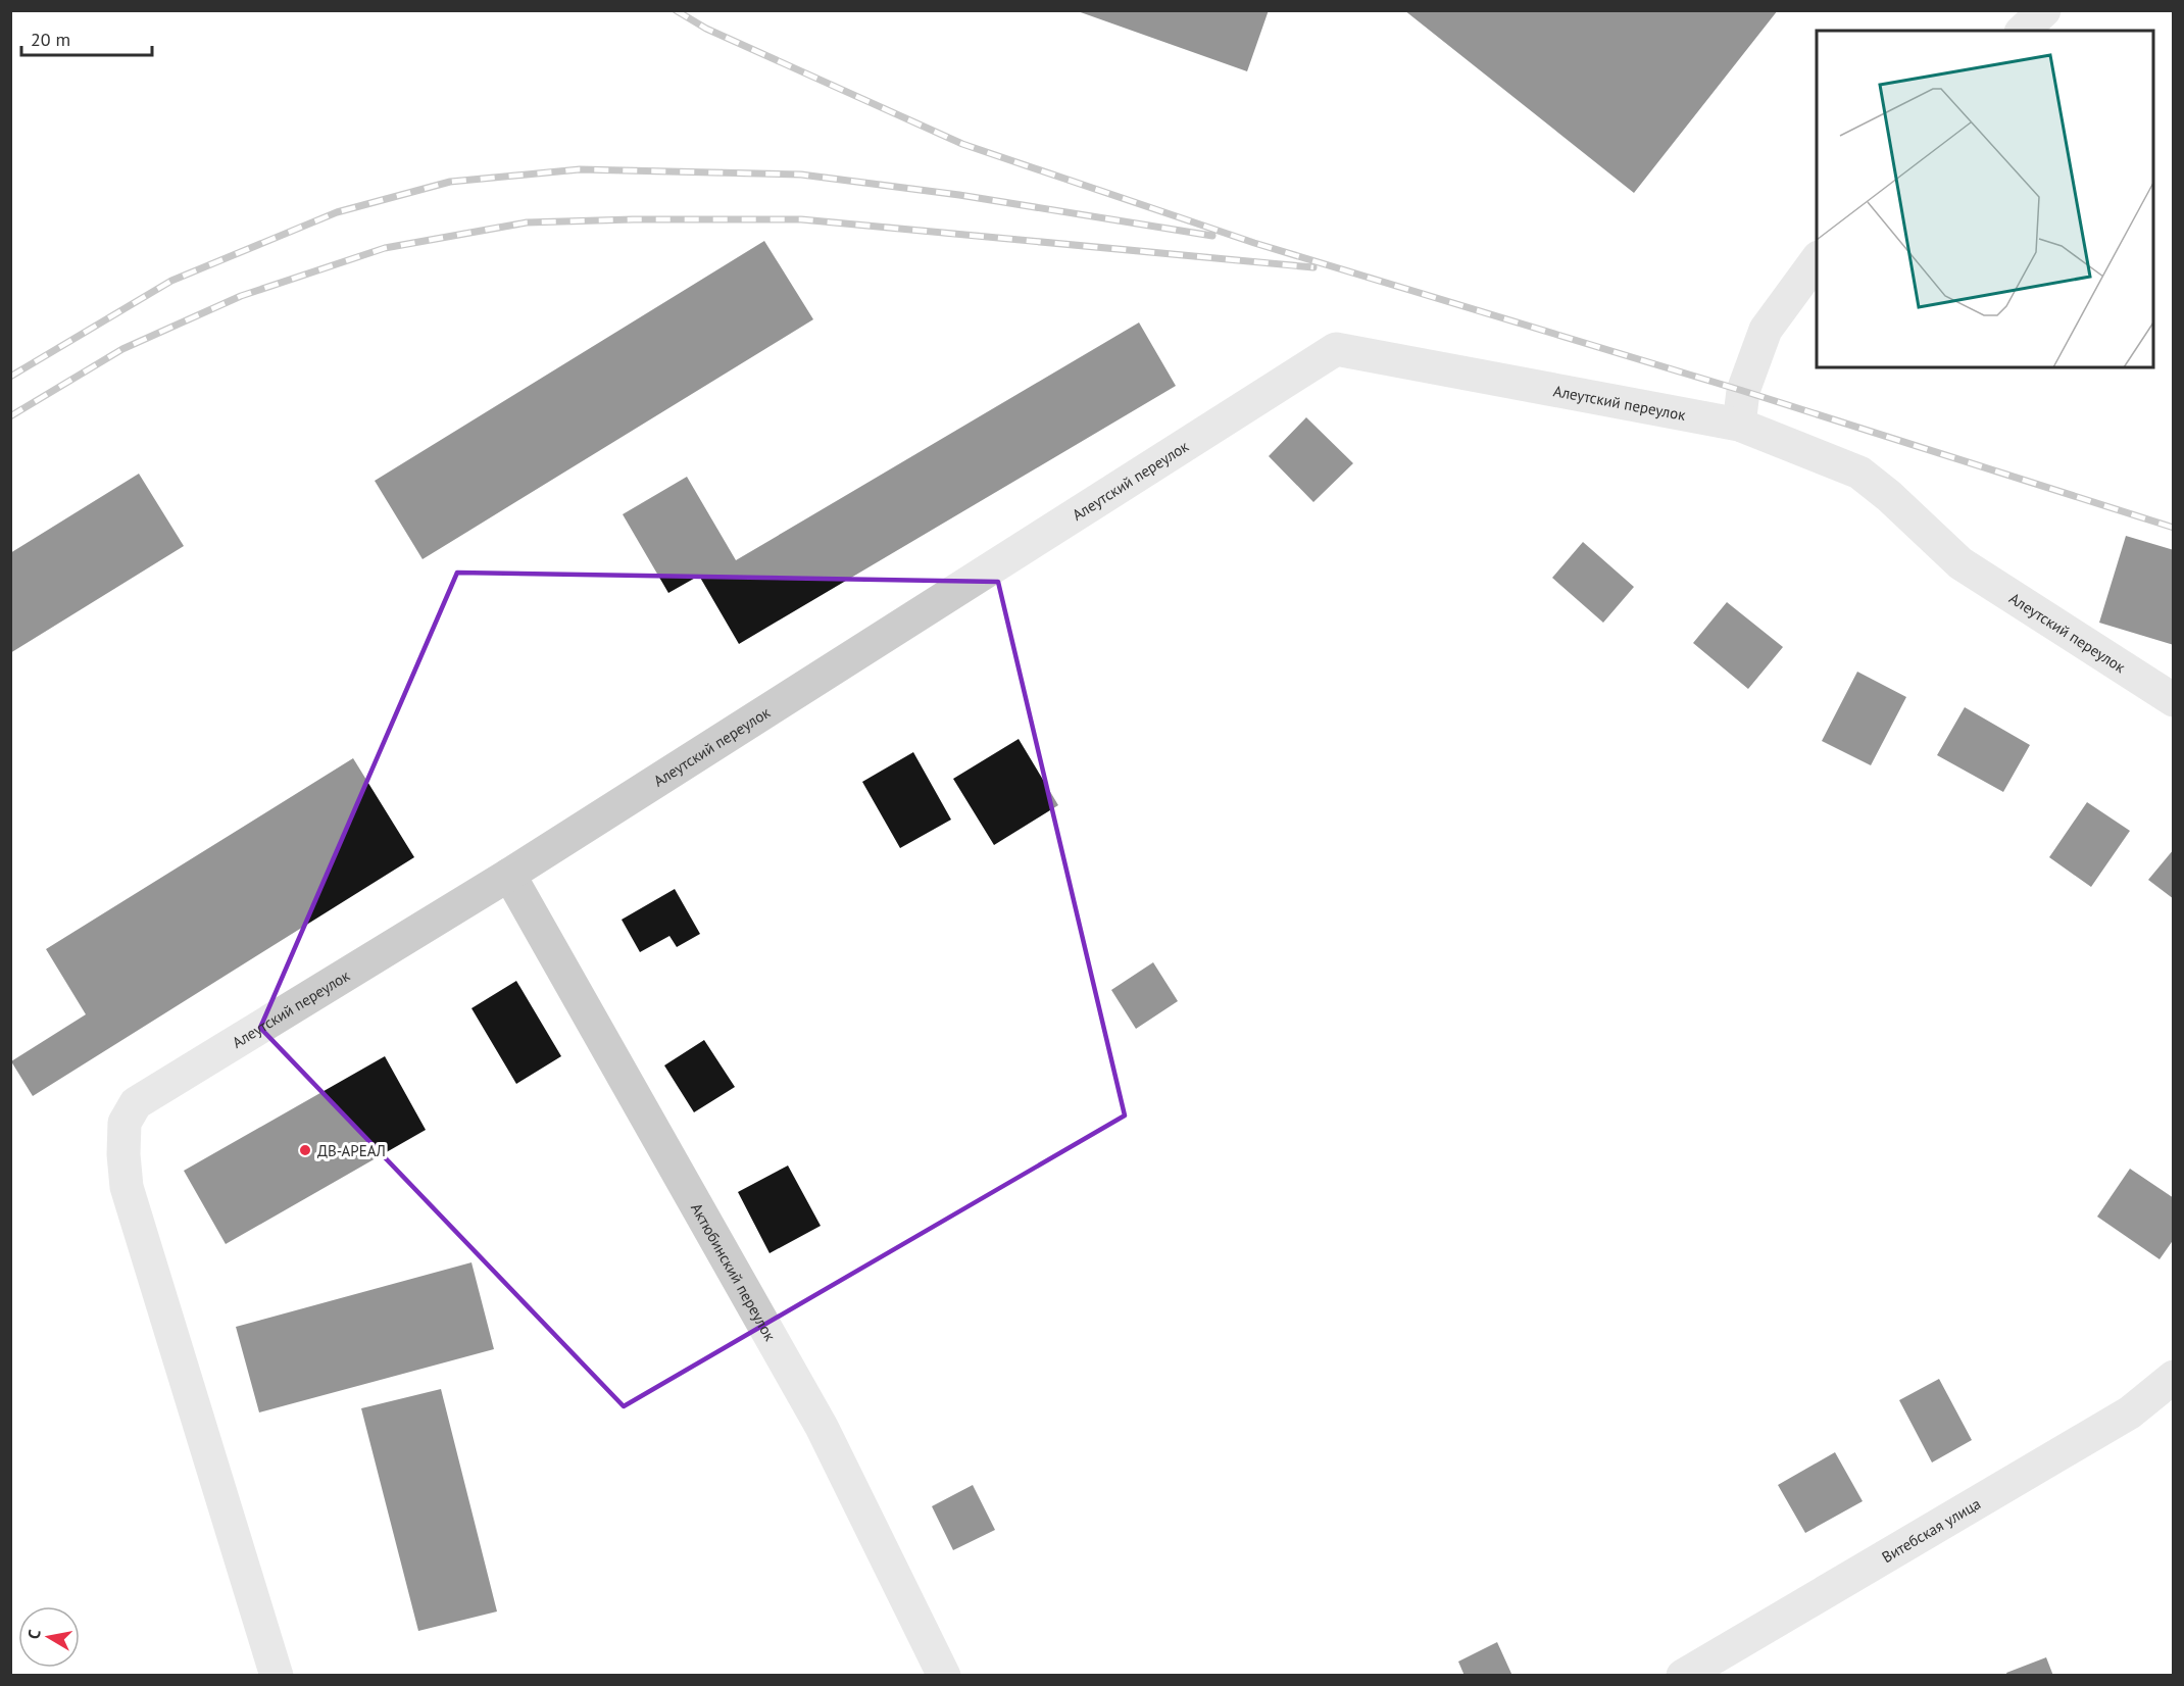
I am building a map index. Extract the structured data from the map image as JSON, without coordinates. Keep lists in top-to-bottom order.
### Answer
{
  "streets": {
    "street": ["Алеутский переулок", "Актюбинский переулок", "Витебская улица"]
  },
  "crossings": [
    ["Алеутский переулок", "Актюбинский переулок"]
  ],
  "places": ["ДВ-АРЕАЛ"],
  "scale_bar": "20 m",
  "north": "left"
}
